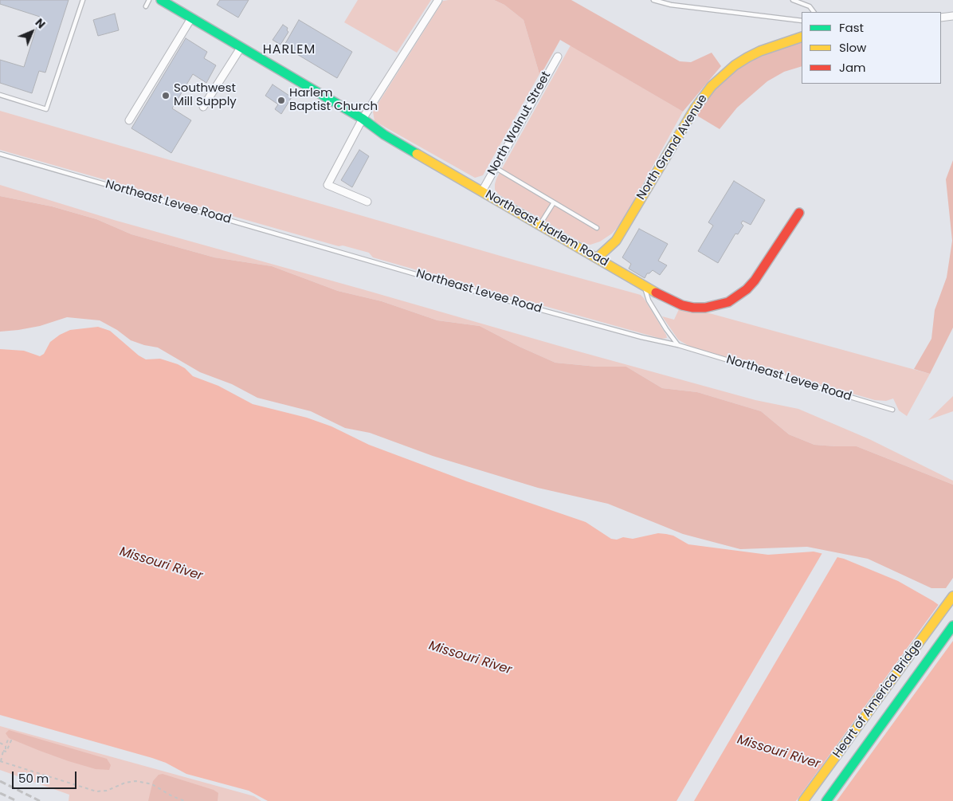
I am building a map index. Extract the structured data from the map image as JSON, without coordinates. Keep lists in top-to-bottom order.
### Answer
{
  "streets": {
    "street": [
      "North Walnut Street",
      "North Grand Avenue",
      "Northeast Harlem Road",
      "Heart of America Bridge"
    ],
    "lane": ["Northeast Levee Road"]
  },
  "crossings": [
    ["North Walnut Street", "Northeast Harlem Road"],
    ["North Grand Avenue", "Northeast Harlem Road"]
  ],
  "districts": ["HARLEM"],
  "water": ["Missouri River"],
  "places": ["Southwest Mill Supply", "Harlem Baptist Church"],
  "legend": ["Fast", "Slow", "Jam"],
  "scale_bar": "50 m",
  "north": "top right"
}
